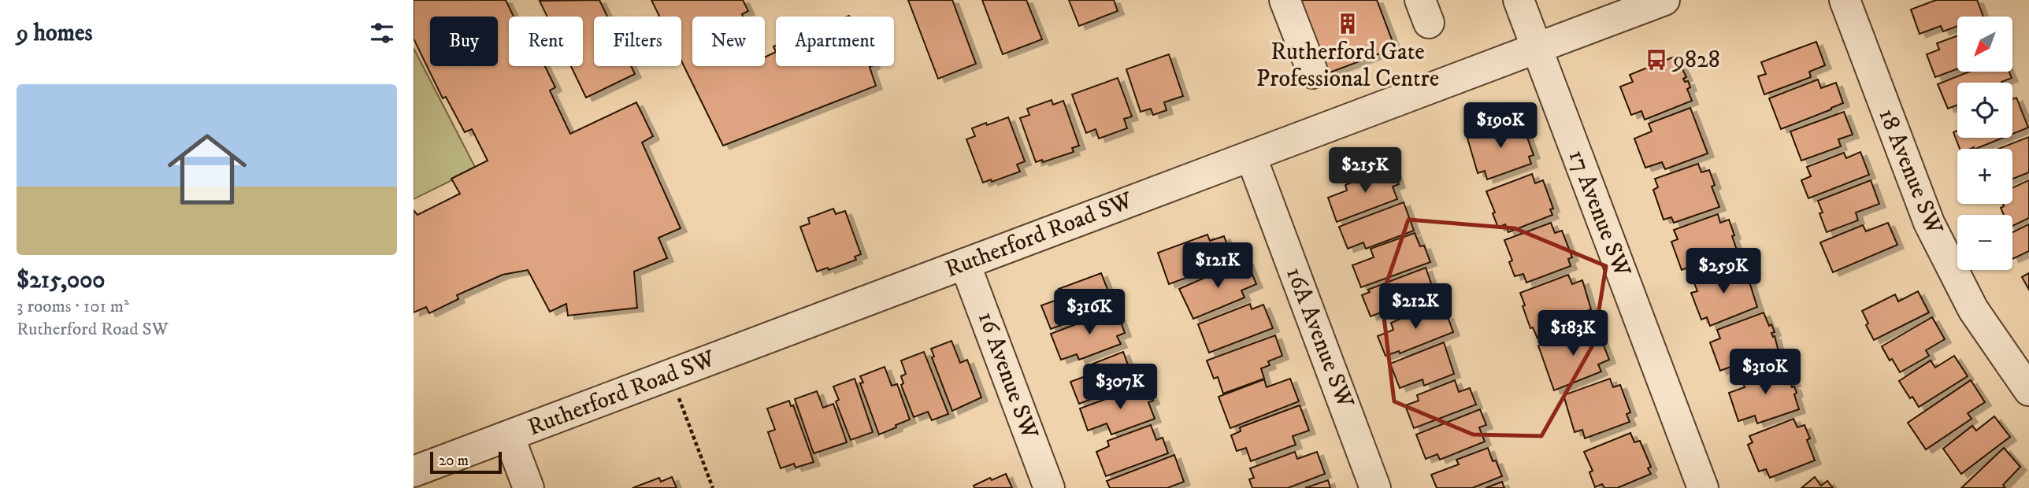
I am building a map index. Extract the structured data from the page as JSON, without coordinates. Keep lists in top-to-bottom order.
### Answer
{
  "streets": {
    "street": [
      "18 Avenue SW",
      "17 Avenue SW",
      "Rutherford Road SW",
      "16A Avenue SW",
      "16 Avenue SW"
    ]
  },
  "crossings": [
    ["17 Avenue SW", "Rutherford Road SW"],
    ["Rutherford Road SW", "16A Avenue SW"],
    ["Rutherford Road SW", "16 Avenue SW"]
  ],
  "places": {
    "building": ["Rutherford Gate Professional Centre"],
    "bus stop": ["9828"]
  },
  "scale_bar": "20 m",
  "north": "bottom left",
  "page": {
    "heading": "9 homes",
    "map_buttons": ["+", "−"],
    "chip": [
      "Buy",
      "Rent",
      "Filters",
      "New",
      "Apartment"
    ],
    "list": [
      {
        "name": "$215,000",
        "note": "3 rooms · 101 m² · Rutherford Road SW"
      }
    ],
    "price": [
      "$190K",
      "$215K",
      "$121K",
      "$259K",
      "$212K",
      "$316K",
      "$183K",
      "$310K",
      "$307K"
    ],
    "scale": "20 m"
  }
}
